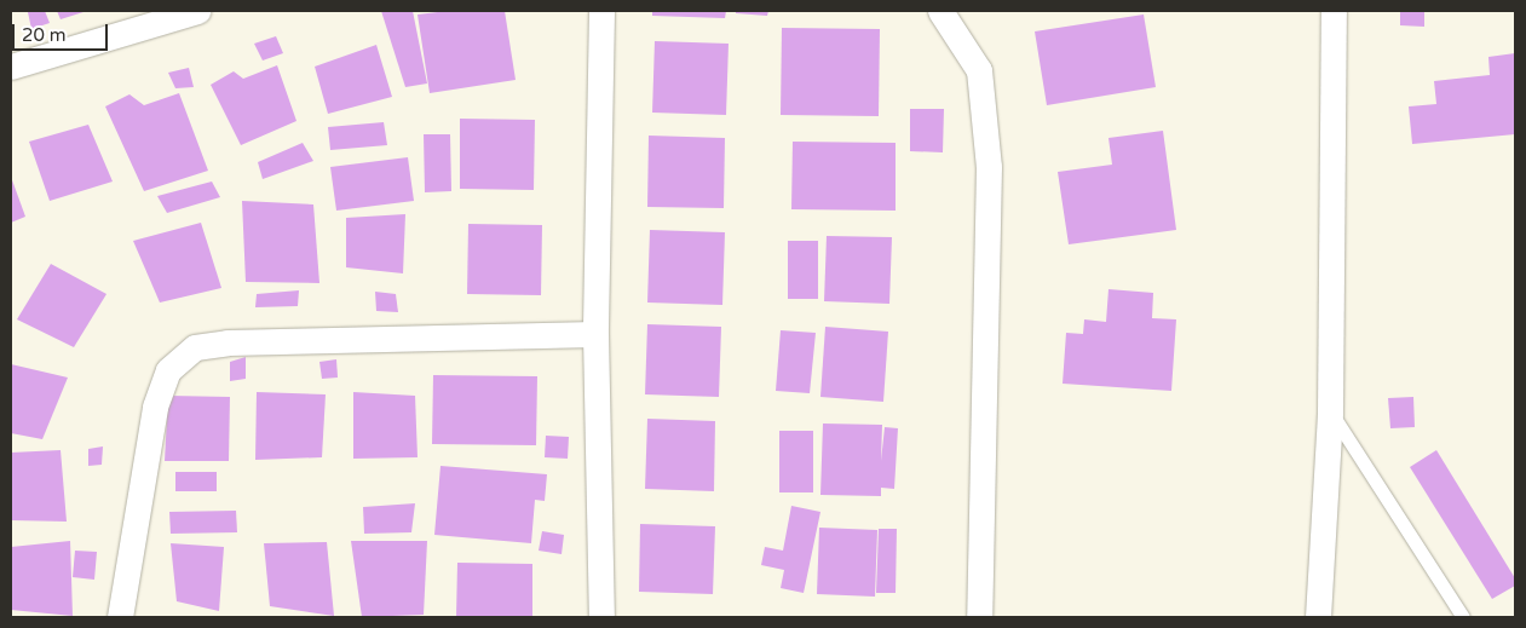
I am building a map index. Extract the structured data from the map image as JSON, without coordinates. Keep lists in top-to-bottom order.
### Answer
{
  "scale_bar": "20 m"
}
